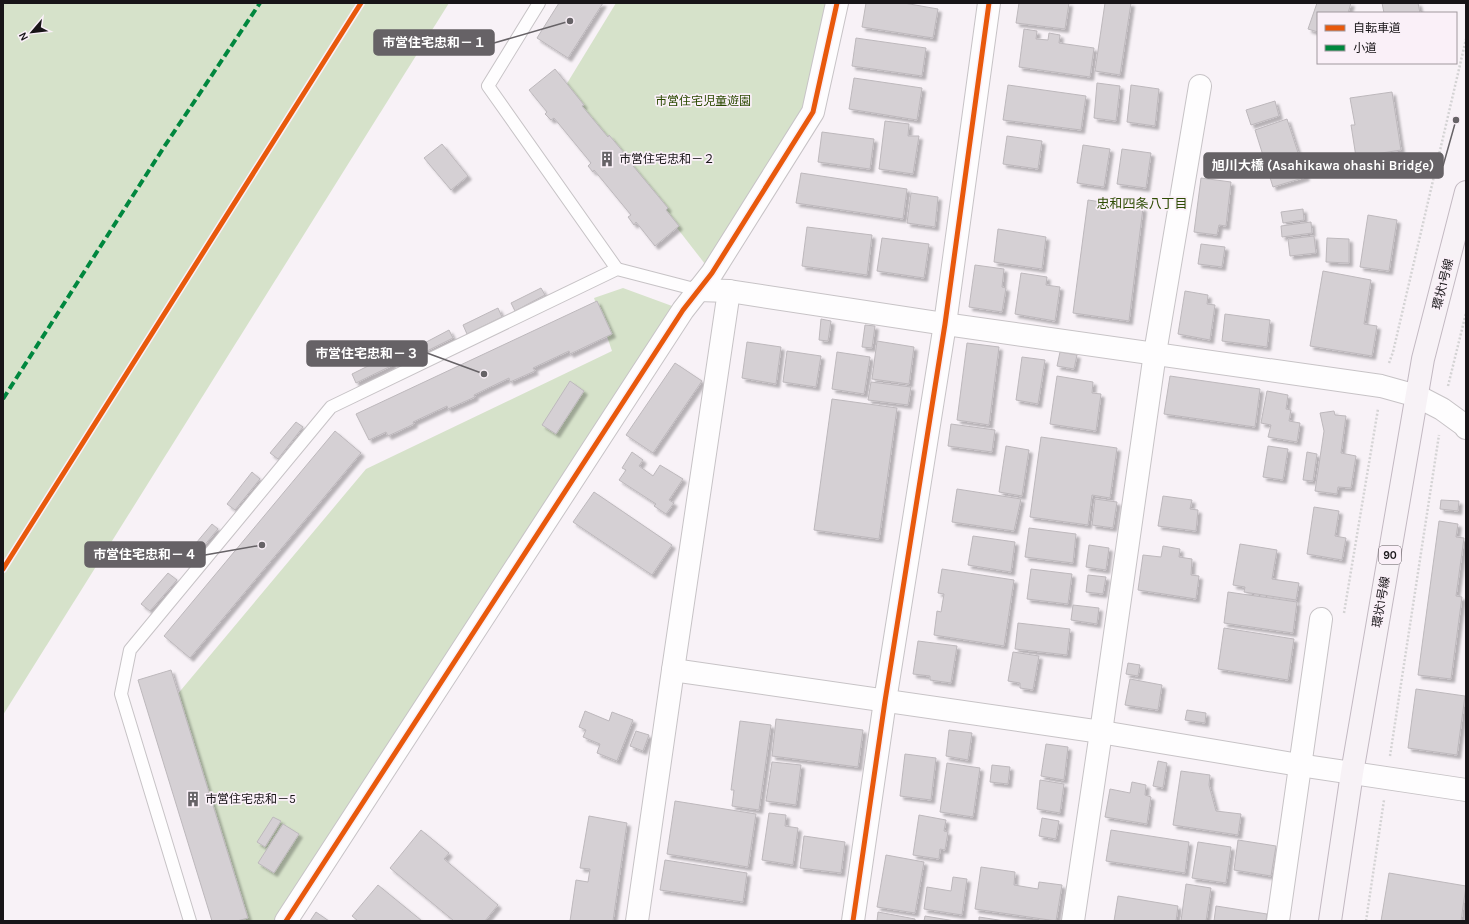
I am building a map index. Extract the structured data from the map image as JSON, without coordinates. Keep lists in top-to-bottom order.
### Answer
{
  "streets": {
    "main road": ["環状1号線", "90"]
  },
  "districts": ["忠和四条八丁目"],
  "parks": ["市営住宅児童遊園"],
  "places": {
    "other": [
      "市営住宅忠和－１",
      "旭川大橋 (Asahikawa ohashi Bridge)",
      "市営住宅忠和－３",
      "市営住宅忠和－４"
    ],
    "building": ["市営住宅忠和－２", "市営住宅忠和－5"]
  },
  "legend": ["自転車道", "小道"],
  "north": "bottom left"
}
